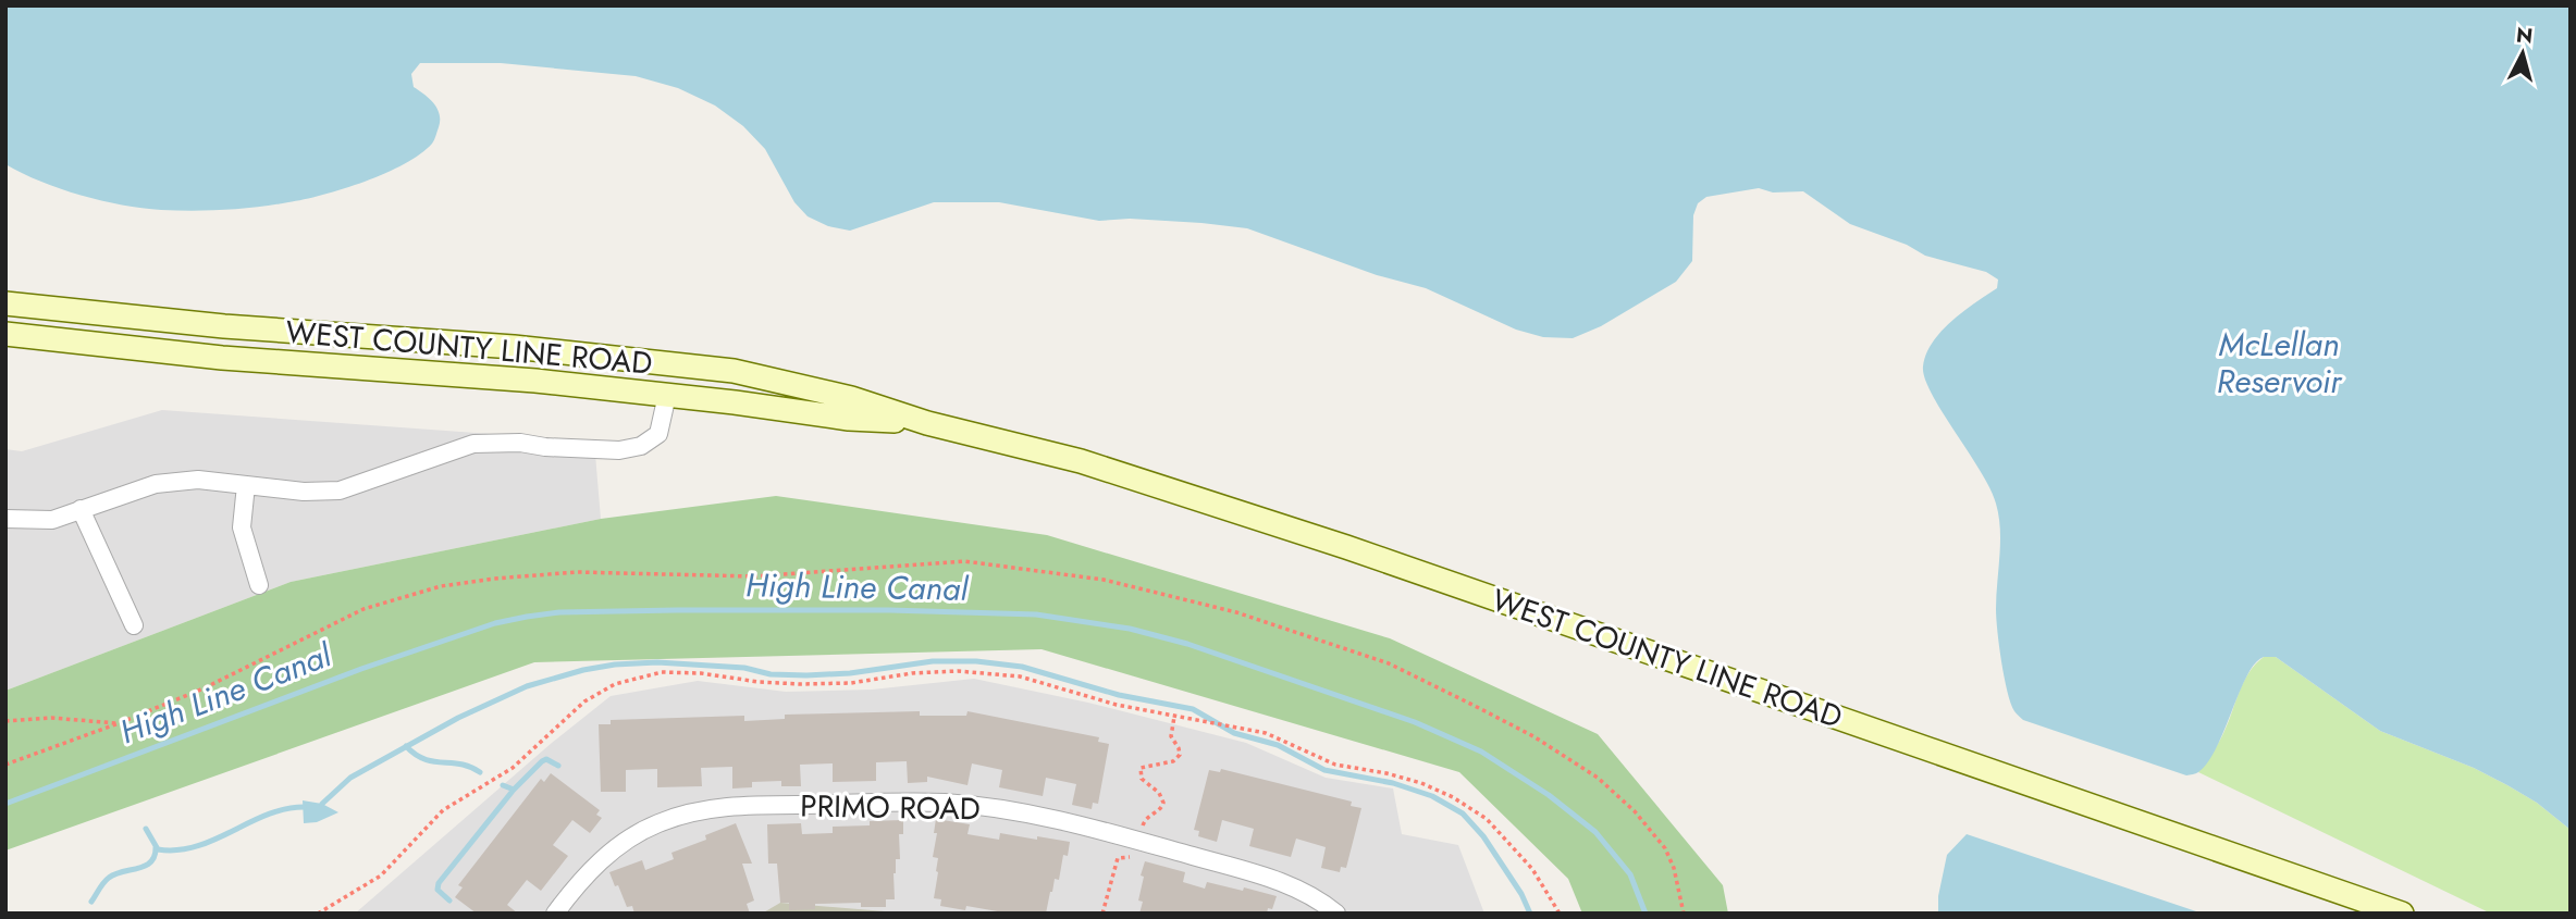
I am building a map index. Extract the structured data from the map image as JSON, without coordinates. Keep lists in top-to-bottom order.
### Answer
{
  "streets": {
    "main road": ["WEST COUNTY LINE ROAD"],
    "street": ["PRIMO ROAD"]
  },
  "water": ["McLellan Reservoir", "High Line Canal"],
  "north": "top"
}
